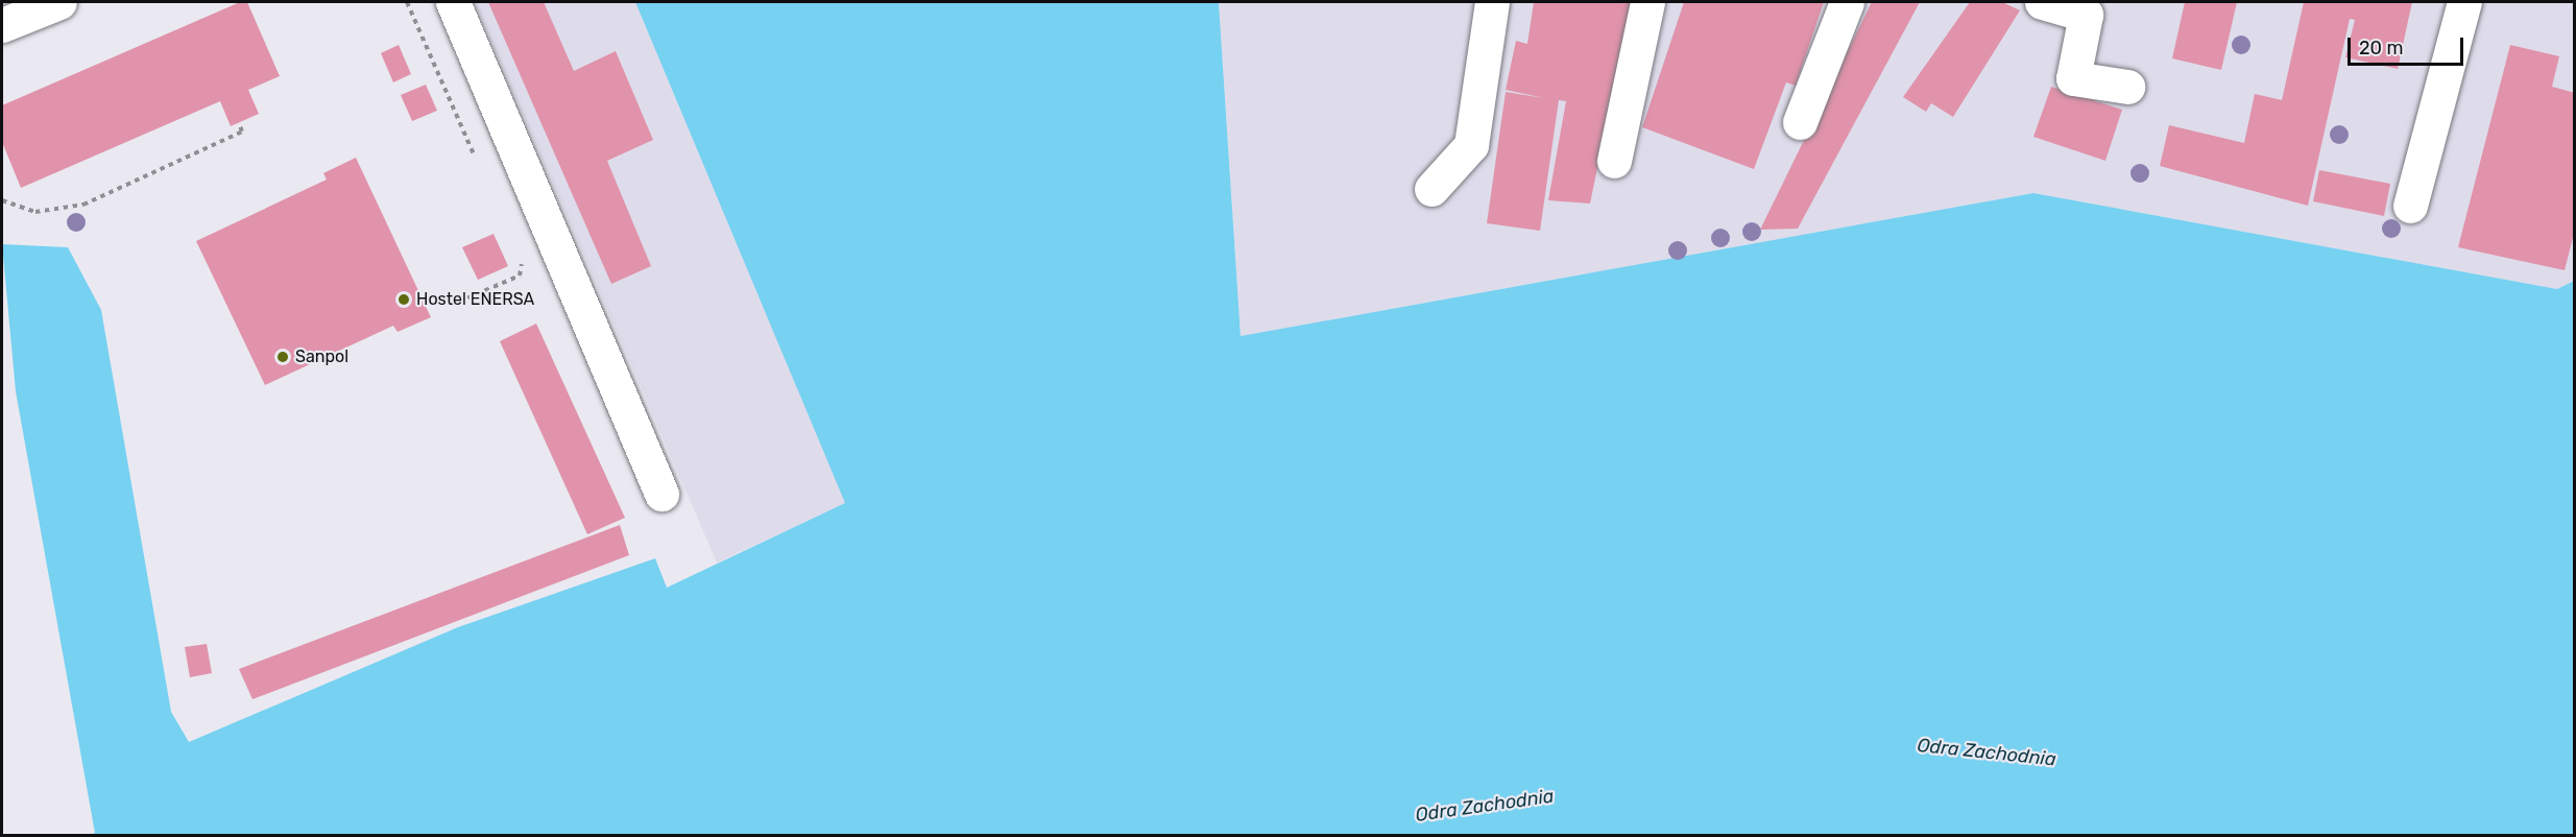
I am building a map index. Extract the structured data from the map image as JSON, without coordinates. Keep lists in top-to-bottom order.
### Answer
{
  "water": ["Odra Zachodnia"],
  "places": ["Hostel ENERSA", "Sanpol"],
  "scale_bar": "20 m"
}
